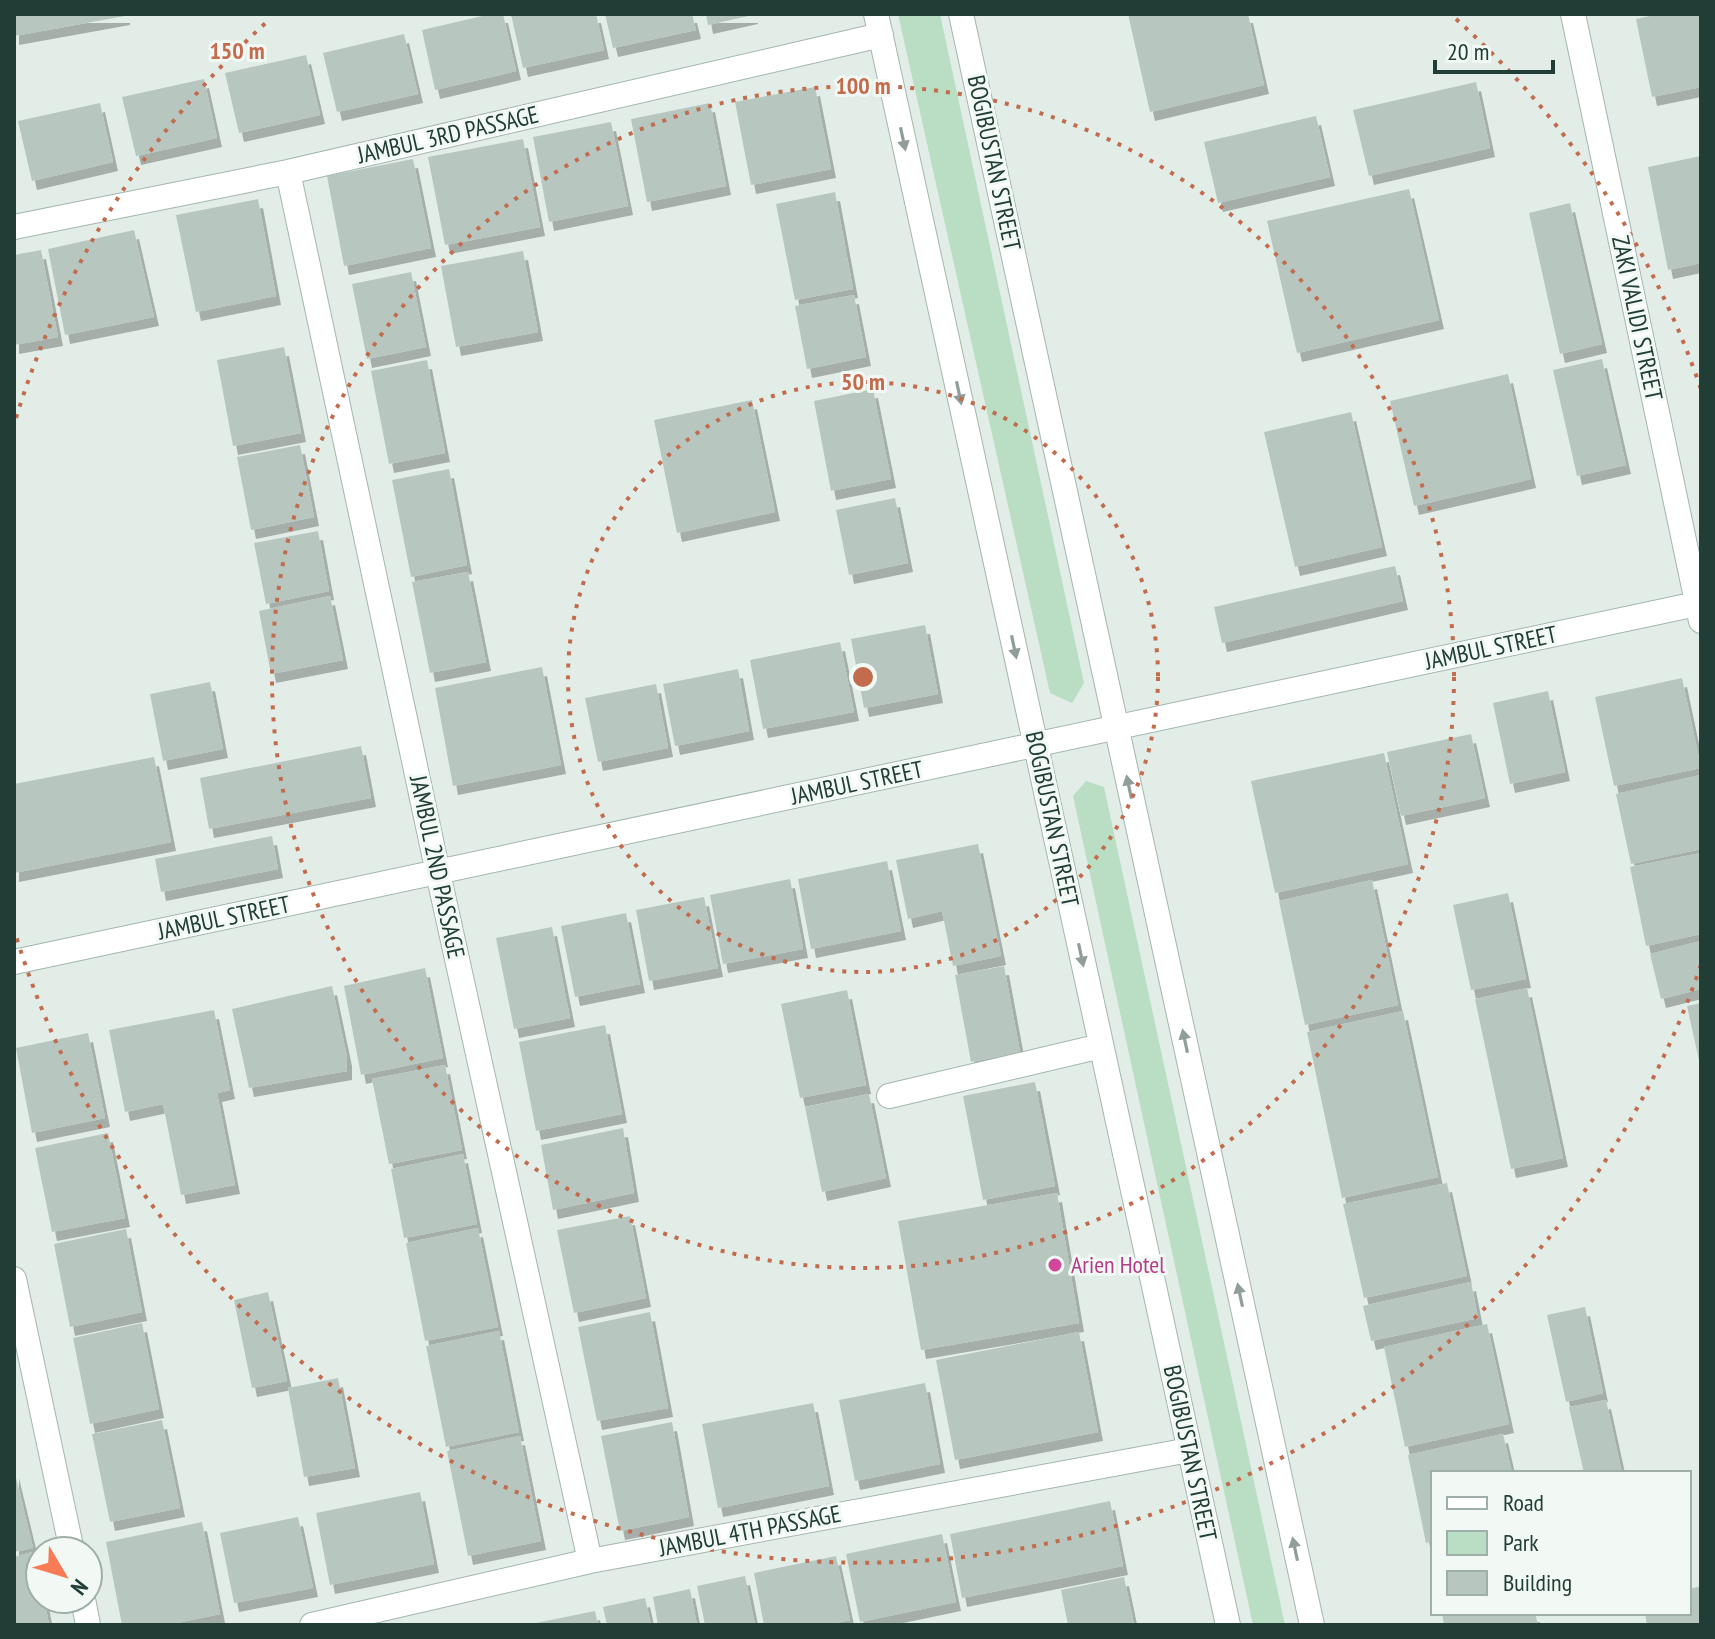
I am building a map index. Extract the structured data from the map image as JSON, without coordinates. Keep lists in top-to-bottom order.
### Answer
{
  "streets": {
    "street": [
      "JAMBUL 3RD PASSAGE",
      "BOGIBUSTAN STREET",
      "ZAKI VALIDI STREET",
      "JAMBUL STREET",
      "JAMBUL 2ND PASSAGE",
      "JAMBUL 4TH PASSAGE"
    ]
  },
  "crossings": [
    ["JAMBUL 3RD PASSAGE", "BOGIBUSTAN STREET"],
    ["JAMBUL 3RD PASSAGE", "JAMBUL 2ND PASSAGE"],
    ["BOGIBUSTAN STREET", "JAMBUL STREET"],
    ["BOGIBUSTAN STREET", "JAMBUL 4TH PASSAGE"],
    ["ZAKI VALIDI STREET", "JAMBUL STREET"],
    ["JAMBUL STREET", "JAMBUL 2ND PASSAGE"],
    ["JAMBUL 2ND PASSAGE", "JAMBUL 4TH PASSAGE"]
  ],
  "places": ["Arien Hotel"],
  "legend": ["Road", "Park", "Building"],
  "scale_bar": "20 m",
  "north": "bottom right",
  "rings": ["150 m", "100 m", "50 m"]
}
